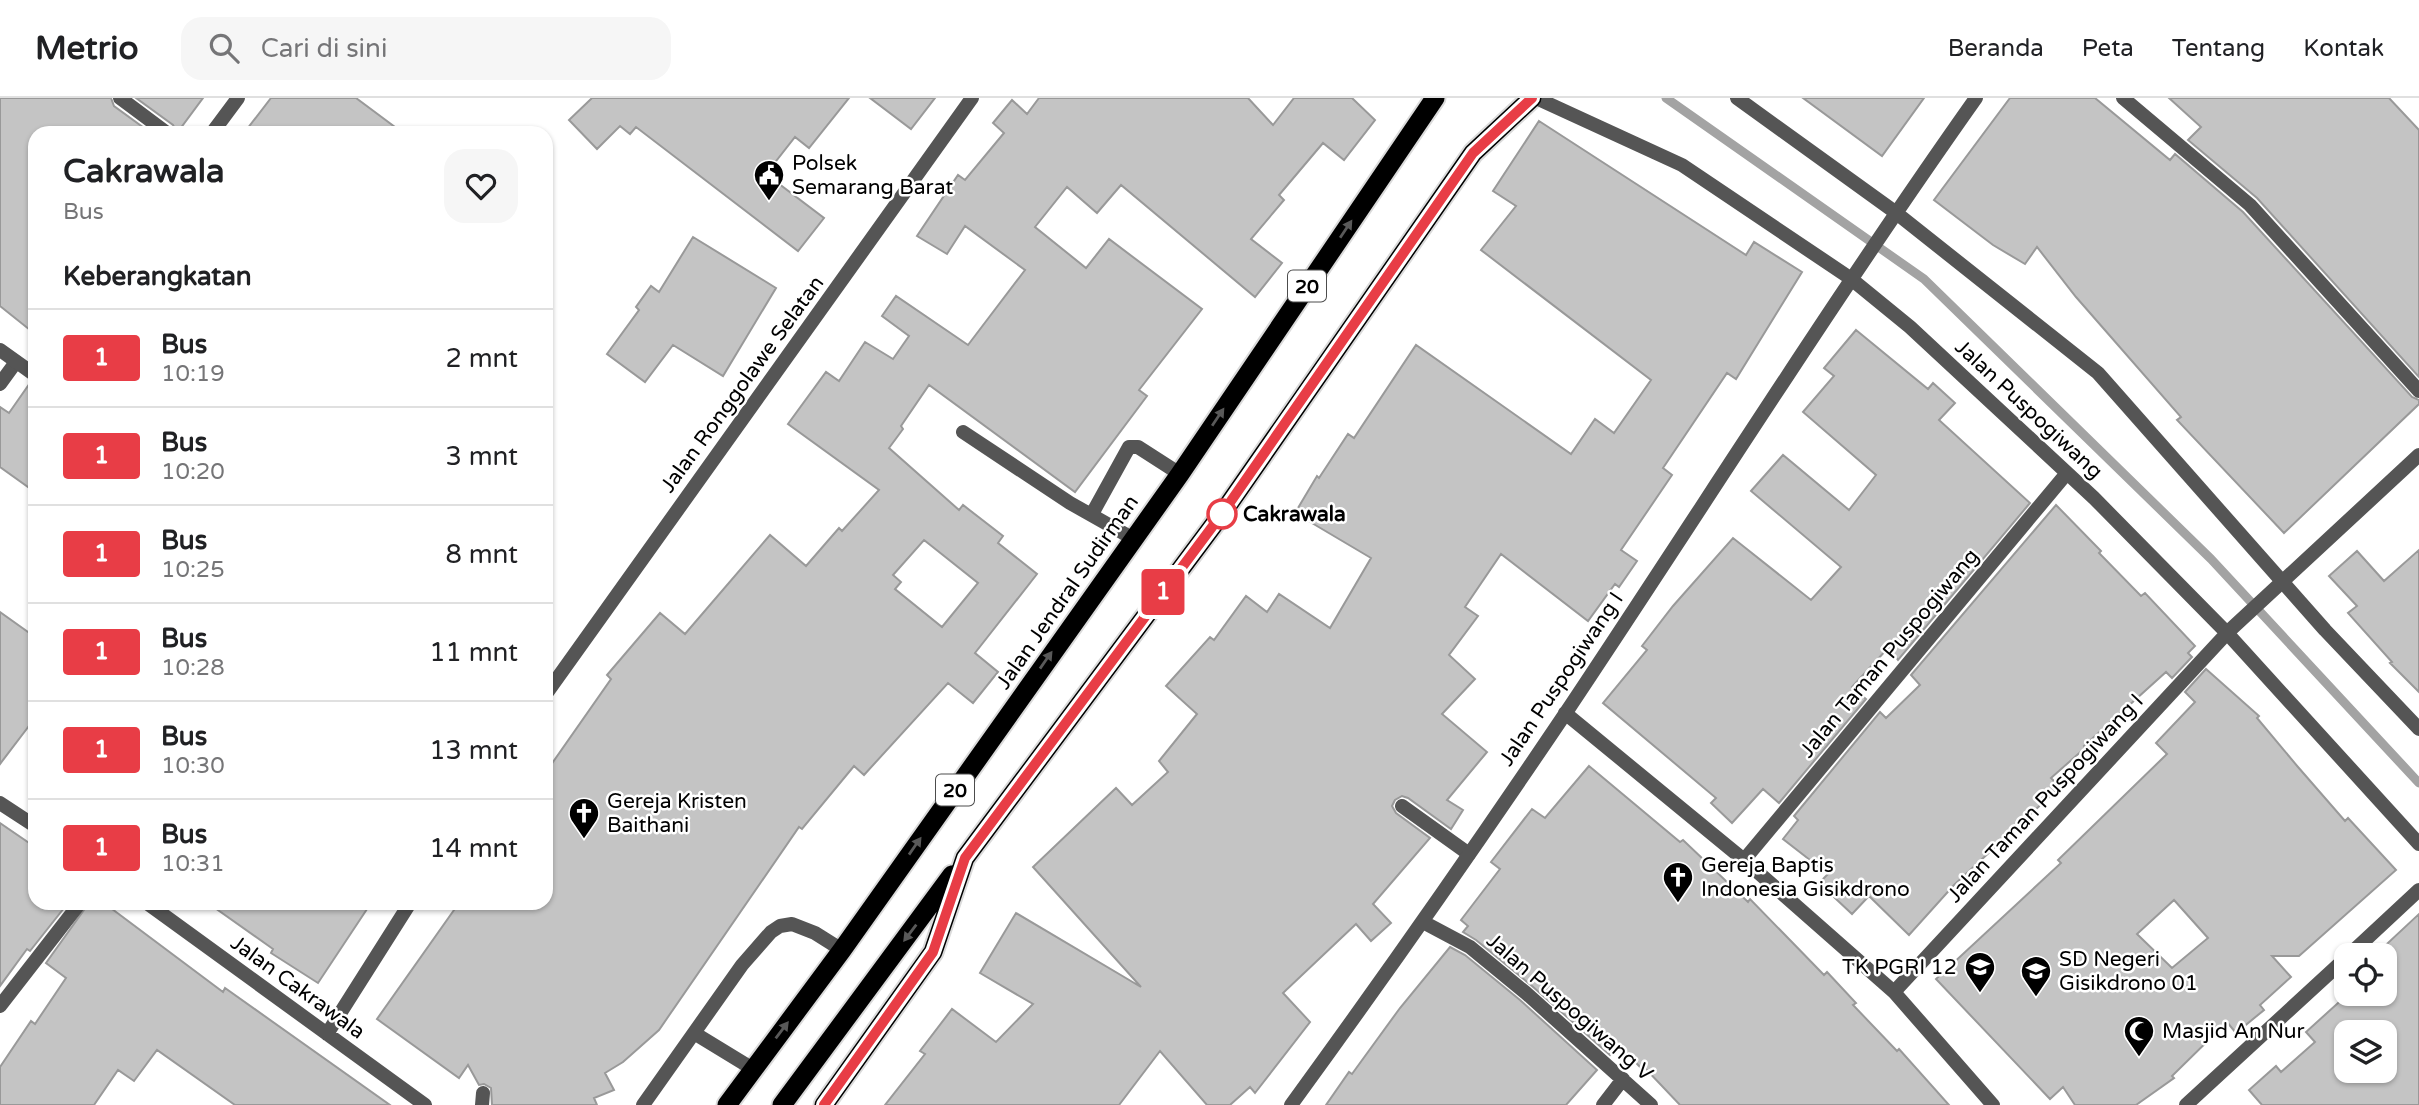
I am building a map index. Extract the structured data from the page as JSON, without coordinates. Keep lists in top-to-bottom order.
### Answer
{
  "streets": {
    "highway": ["20", "Jalan Jendral Sudirman"],
    "street": [
      "Jalan Ronggolawe Selatan",
      "Jalan Puspogiwang",
      "Jalan Taman Puspogiwang",
      "Jalan Puspogiwang I",
      "Jalan Taman Puspogiwang I",
      "Jalan Cakrawala",
      "Jalan Puspogiwang V"
    ]
  },
  "crossings": [
    ["20", "Jalan Puspogiwang"],
    ["Jalan Puspogiwang", "Jalan Taman Puspogiwang"],
    ["Jalan Puspogiwang", "Jalan Puspogiwang I"],
    ["Jalan Puspogiwang", "Jalan Taman Puspogiwang I"],
    ["Jalan Puspogiwang I", "Jalan Puspogiwang V"]
  ],
  "places": {
    "public building": ["Polsek Semarang Barat"],
    "other": ["Cakrawala"],
    "church": ["Gereja Kristen Baithani", "Gereja Baptis Indonesia Gisikdrono"],
    "school or university": ["TK PGRI 12", "SD Negeri Gisikdrono 01"],
    "mosque": ["Masjid An Nur"]
  },
  "lines": ["bus line 1"],
  "page": {
    "header": "Metrio",
    "search": "Cari di sini",
    "nav": [
      "Beranda",
      "Peta",
      "Tentang",
      "Kontak"
    ],
    "on_map": "1",
    "heading": [
      ["Cakrawala", "Bus"],
      "Keberangkatan"
    ],
    "list": [
      {
        "mark": "1",
        "name": "Bus",
        "note": "10:19",
        "value": "2 mnt"
      },
      {
        "mark": "1",
        "name": "Bus",
        "note": "10:20",
        "value": "3 mnt"
      },
      {
        "mark": "1",
        "name": "Bus",
        "note": "10:25",
        "value": "8 mnt"
      },
      {
        "mark": "1",
        "name": "Bus",
        "note": "10:28",
        "value": "11 mnt"
      },
      {
        "mark": "1",
        "name": "Bus",
        "note": "10:30",
        "value": "13 mnt"
      },
      {
        "mark": "1",
        "name": "Bus",
        "note": "10:31",
        "value": "14 mnt"
      }
    ]
  }
}
